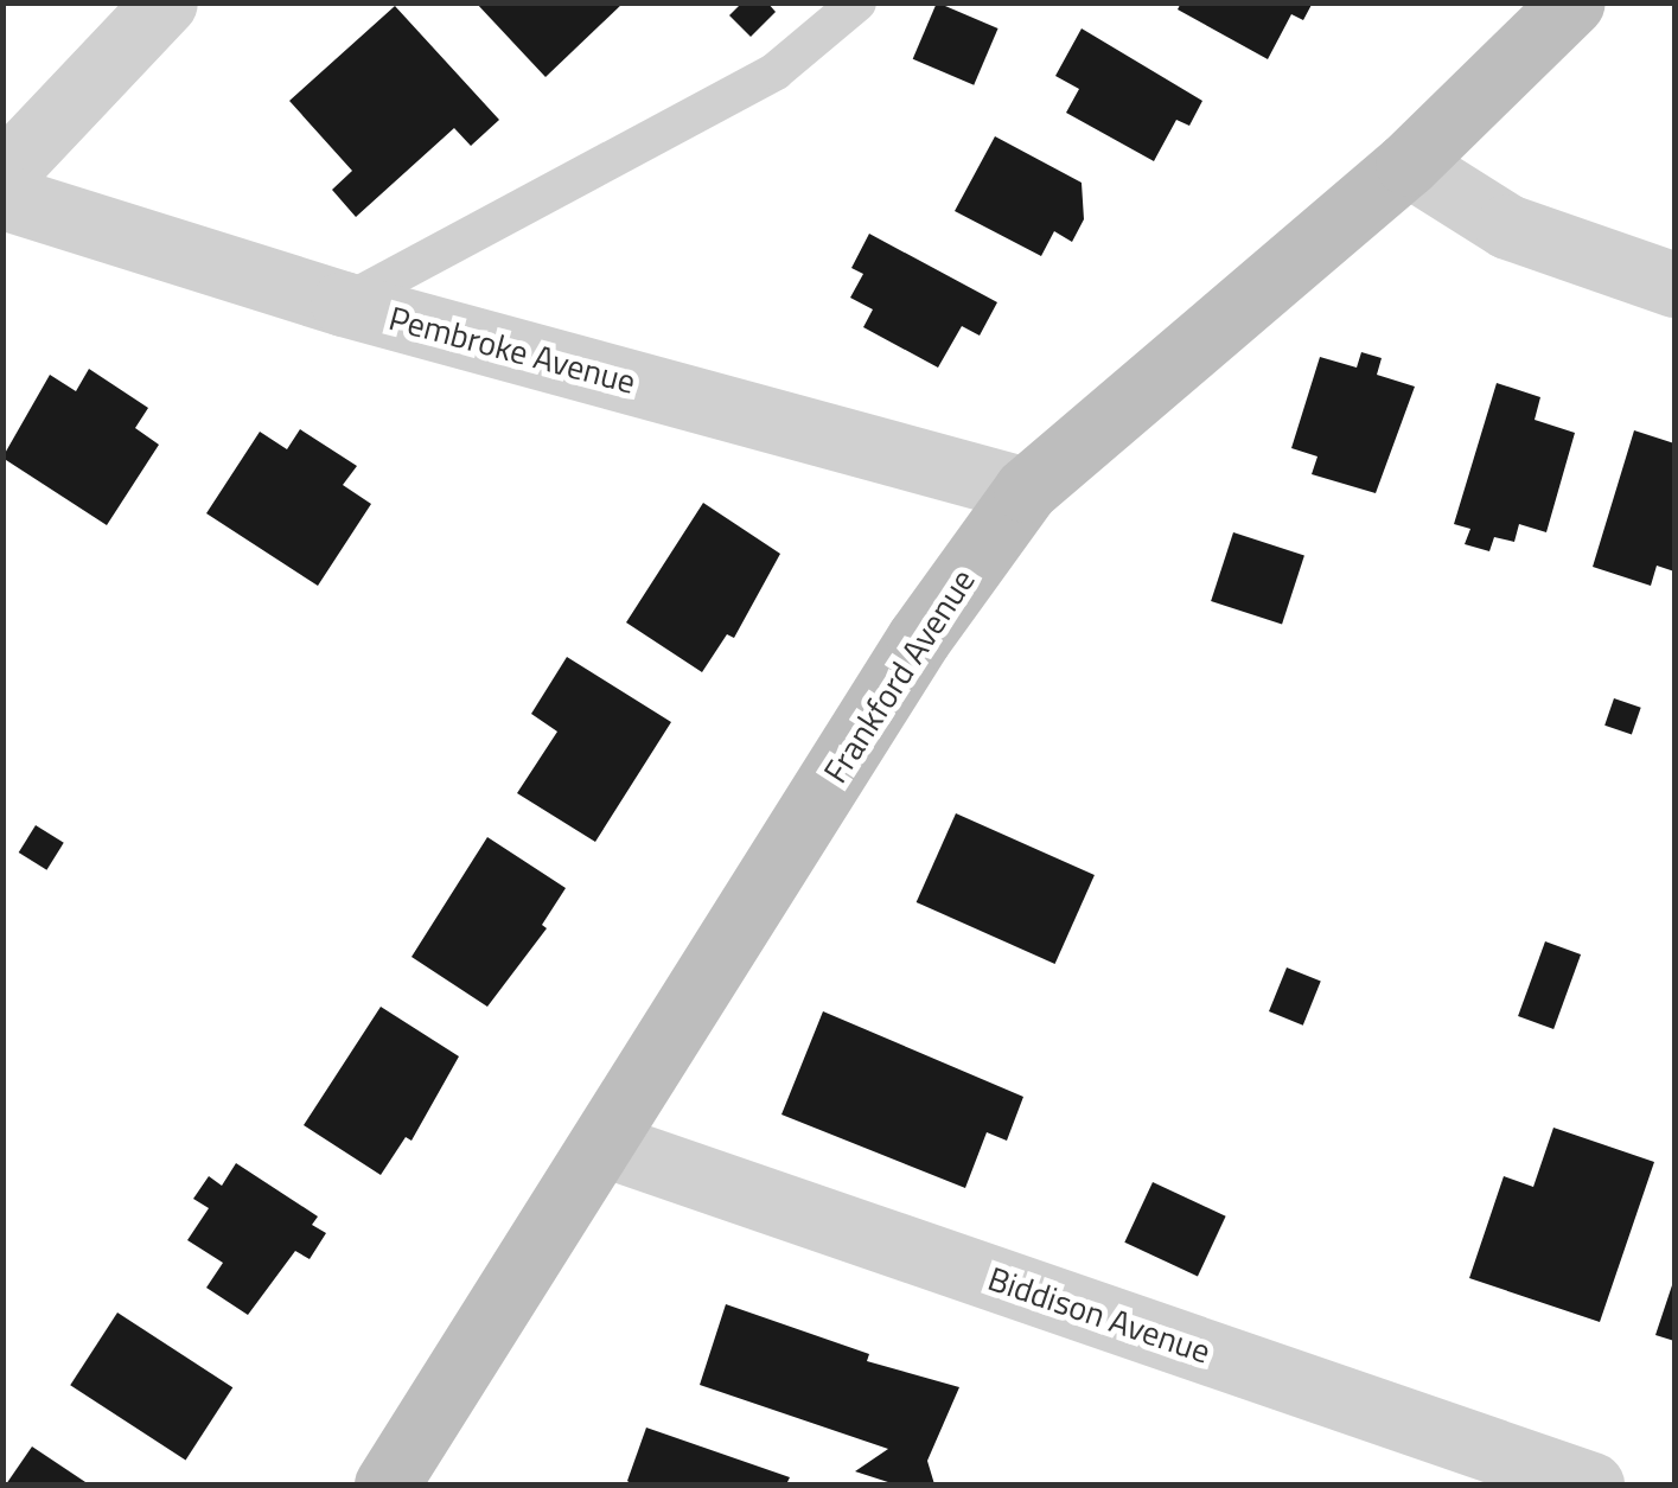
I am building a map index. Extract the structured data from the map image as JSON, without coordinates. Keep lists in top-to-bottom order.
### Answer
{
  "streets": {
    "street": ["Pembroke Avenue", "Frankford Avenue", "Biddison Avenue"]
  },
  "crossings": [
    ["Pembroke Avenue", "Frankford Avenue"],
    ["Frankford Avenue", "Biddison Avenue"]
  ]
}
